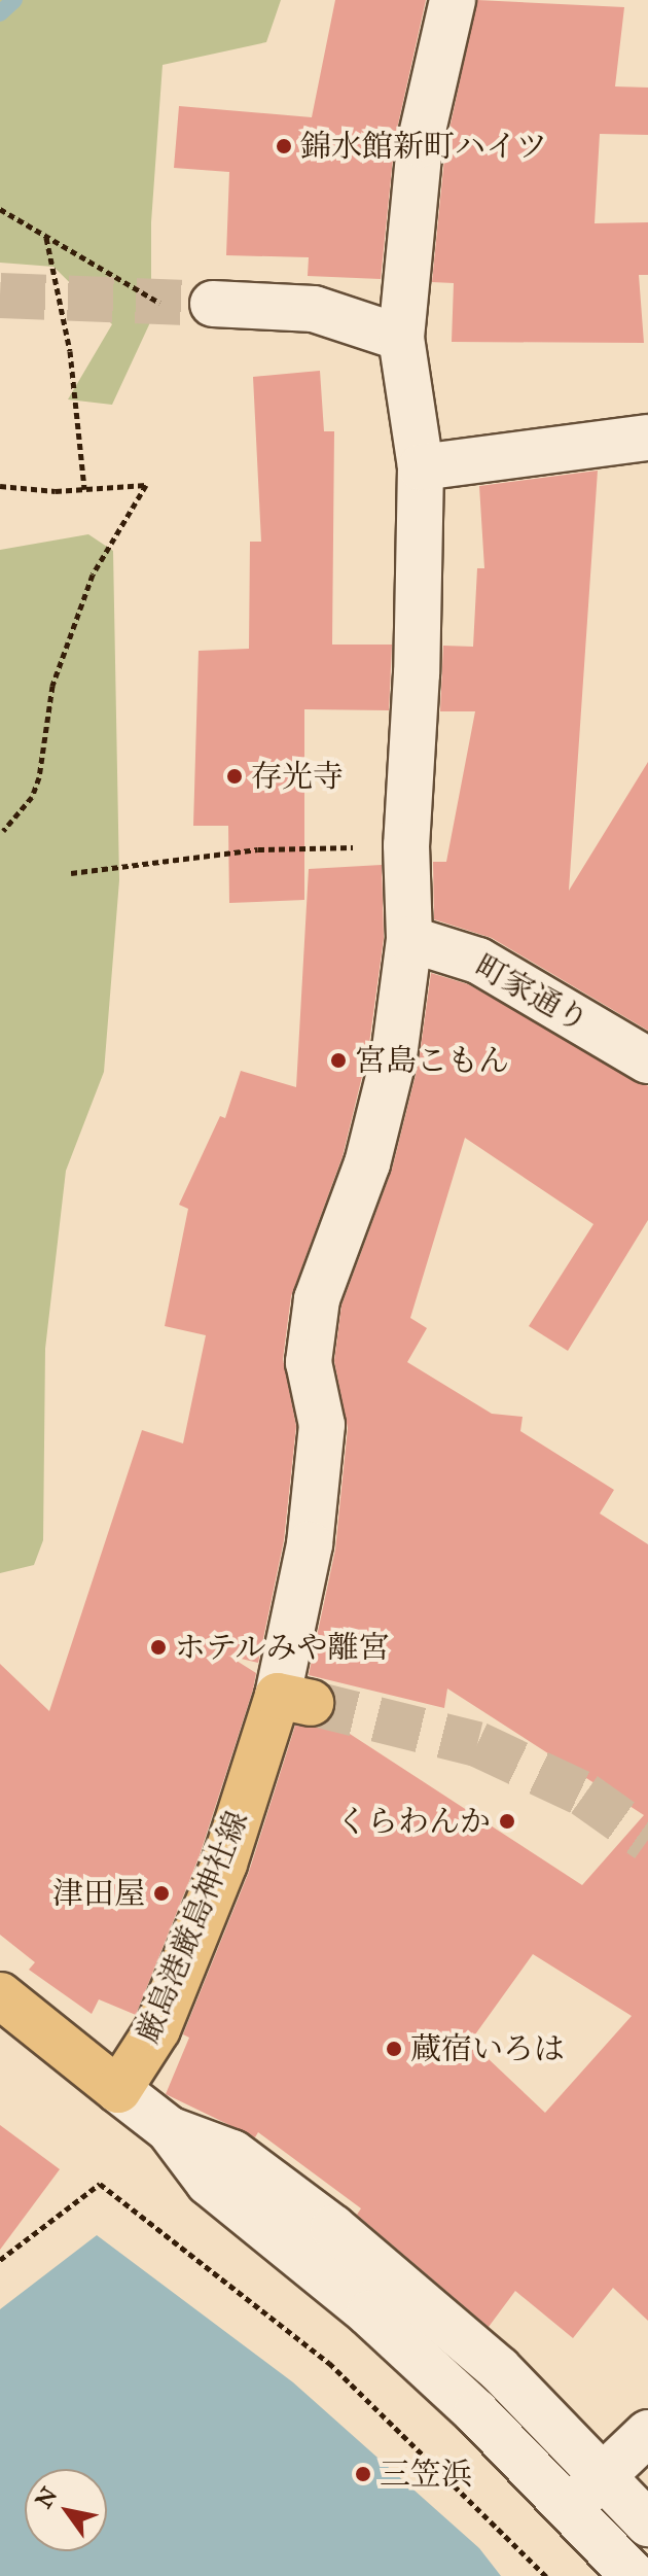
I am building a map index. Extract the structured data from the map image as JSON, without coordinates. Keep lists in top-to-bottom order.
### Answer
{
  "streets": {
    "main road": ["厳島港厳島神社線"],
    "street": ["町家通り"]
  },
  "places": [
    "錦水館新町ハイツ",
    "存光寺",
    "宮島こもん",
    "ホテルみや離宮",
    "くらわんか",
    "津田屋",
    "蔵宿いろは",
    "三笠浜"
  ],
  "north": "top left"
}
